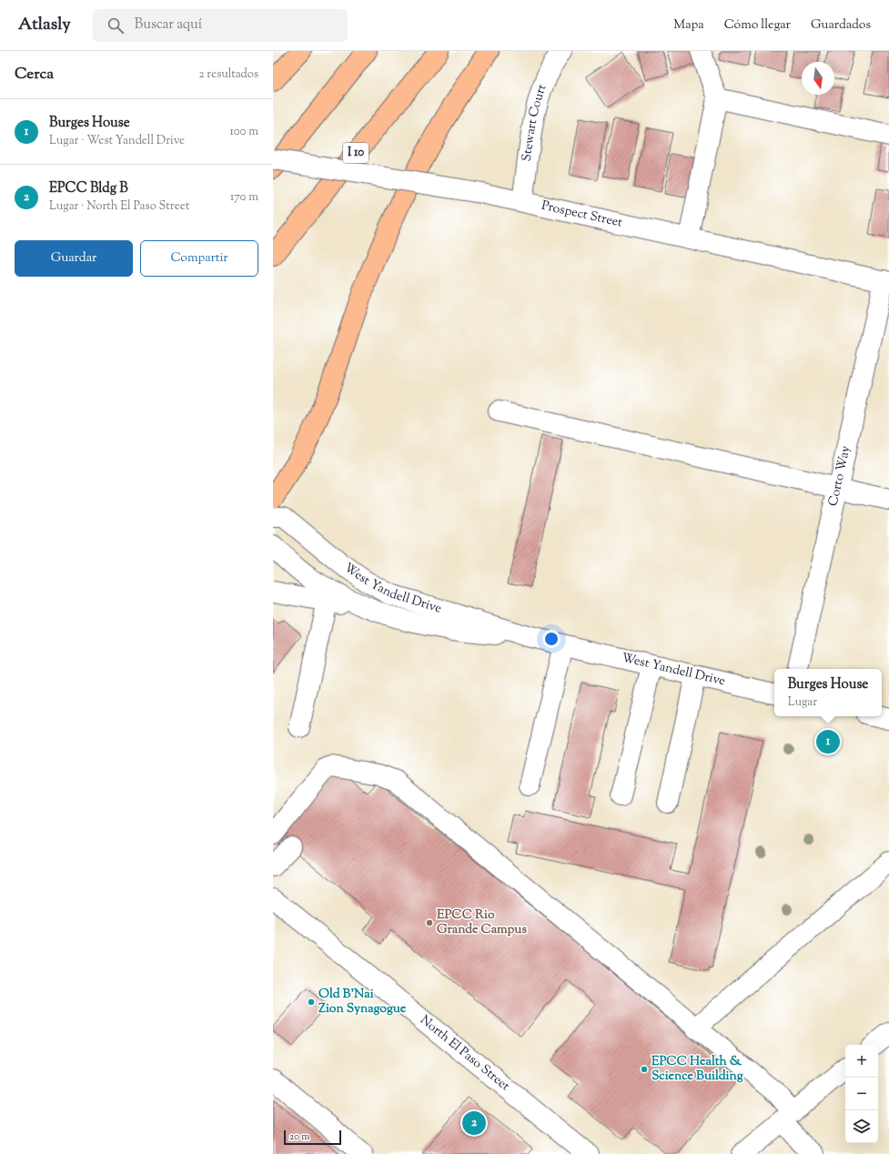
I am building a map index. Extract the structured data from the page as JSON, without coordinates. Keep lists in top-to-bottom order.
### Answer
{
  "streets": {
    "highway": ["I 10"],
    "street": [
      "Stewart Court",
      "Prospect Street",
      "Corto Way",
      "West Yandell Drive",
      "North El Paso Street"
    ]
  },
  "crossings": [
    ["Stewart Court", "Prospect Street"],
    ["Prospect Street", "Corto Way"]
  ],
  "places": ["EPCC Rio Grande Campus", "Old B'Nai Zion Synagogue", "EPCC Health & Science Building"],
  "scale_bar": "20 m",
  "north": "bottom",
  "page": {
    "header": "Atlasly",
    "search": "Buscar aquí",
    "nav": ["Mapa", "Cómo llegar", "Guardados"],
    "heading": ["Cerca", "2 resultados"],
    "list": [
      {
        "mark": "1",
        "name": "Burges House",
        "note": "Lugar · West Yandell Drive",
        "value": "100 m"
      },
      {
        "mark": "2",
        "name": "EPCC Bldg B",
        "note": "Lugar · North El Paso Street",
        "value": "170 m"
      }
    ],
    "buttons": ["Guardar", "Compartir"],
    "popup": ["Burges House", "Lugar"],
    "pins": ["1", "2"],
    "map_buttons": ["+", "−"],
    "scale": "20 m"
  }
}
